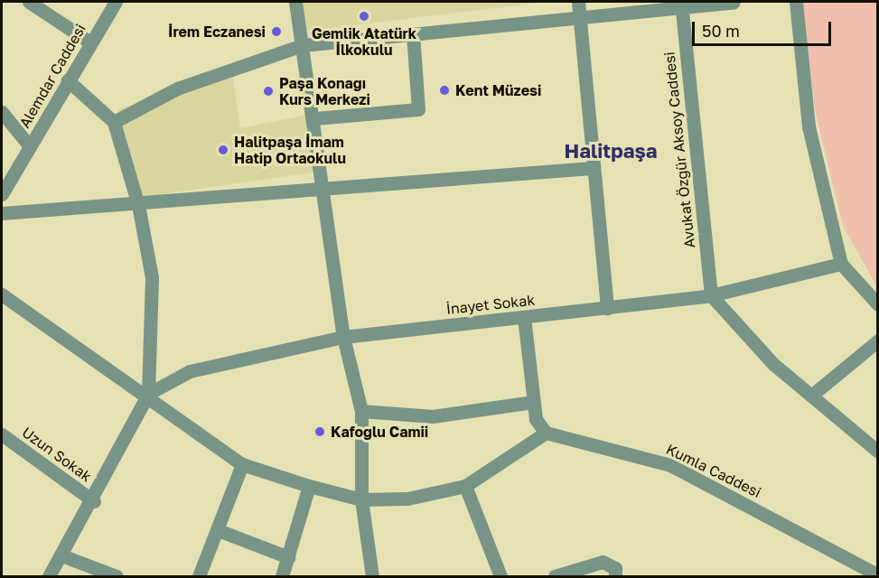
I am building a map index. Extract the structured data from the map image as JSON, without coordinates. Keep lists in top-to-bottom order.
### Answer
{
  "streets": {
    "street": [
      "Alemdar Caddesi",
      "Avukat Özgür Aksoy Caddesi",
      "İnayet Sokak",
      "Uzun Sokak",
      "Kumla Caddesi"
    ]
  },
  "crossings": [
    ["Avukat Özgür Aksoy Caddesi", "İnayet Sokak"]
  ],
  "districts": ["Halitpaşa"],
  "places": [
    "Gemlik Atatürk İlkokulu",
    "İrem Eczanesi",
    "Kent Müzesi",
    "Paşa Konağı Kurs Merkezi",
    "Halitpaşa İmam Hatip Ortaokulu",
    "Kafoğlu Camii"
  ],
  "scale_bar": "50 m"
}
